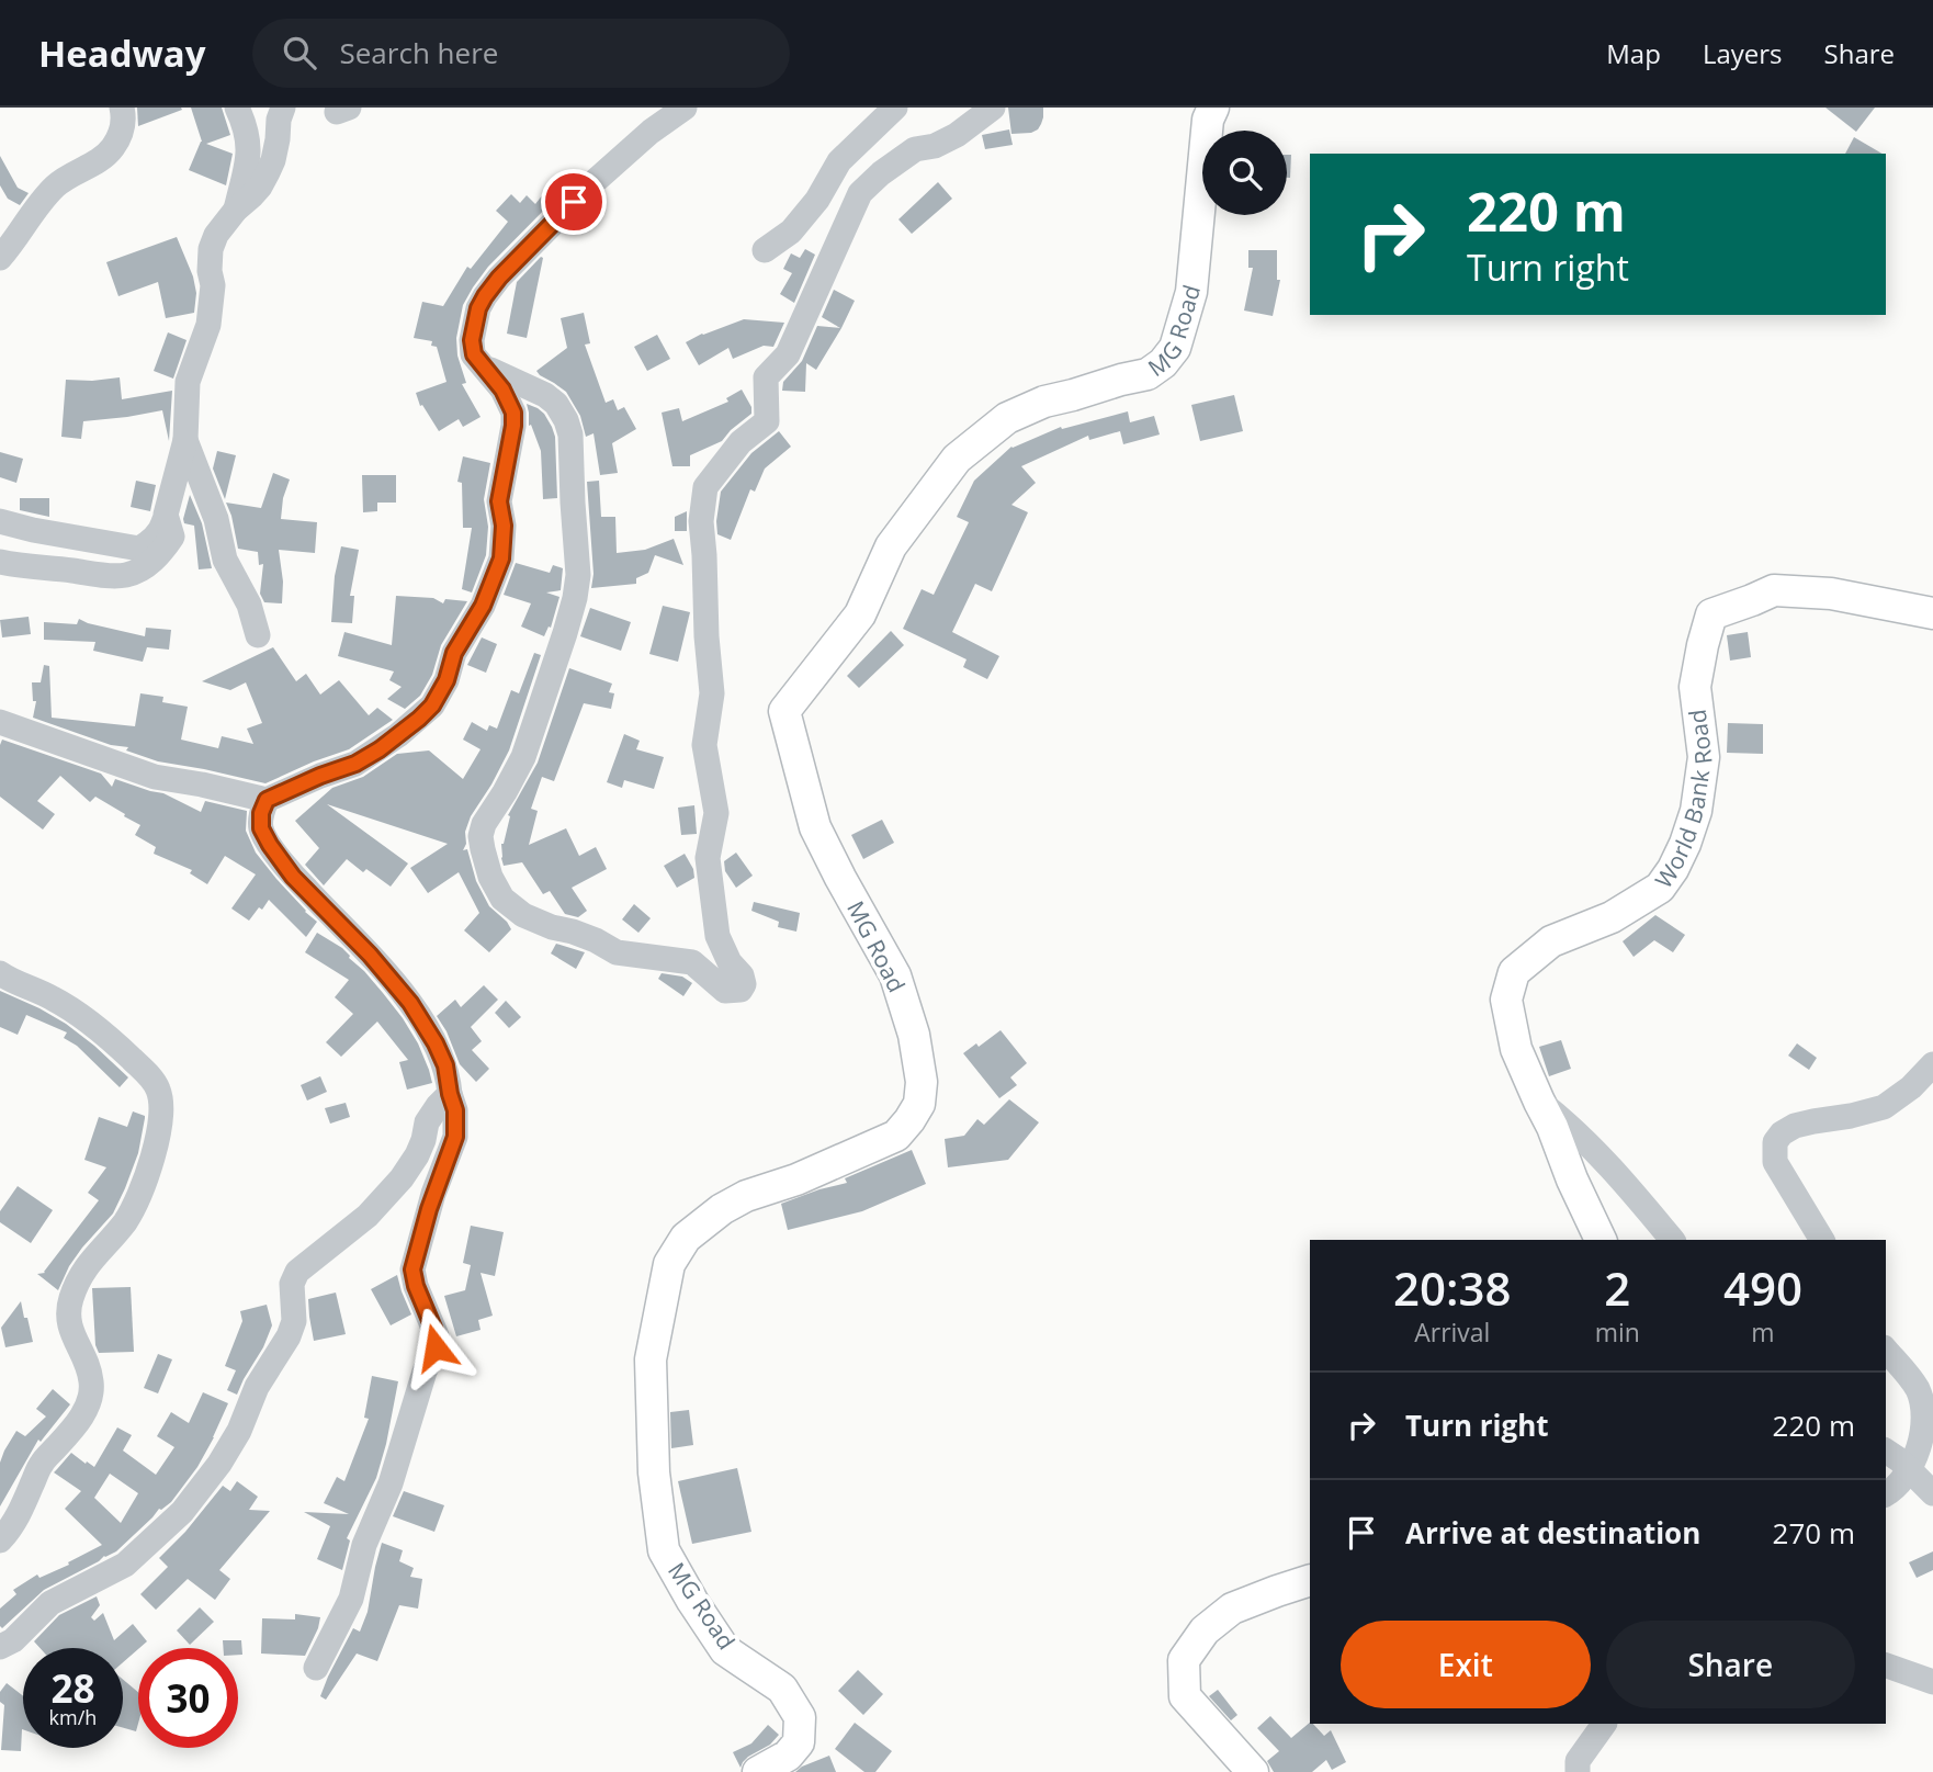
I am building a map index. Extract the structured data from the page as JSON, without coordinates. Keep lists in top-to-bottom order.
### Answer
{
  "streets": {
    "main road": ["MG Road", "World Bank Road"]
  },
  "page": {
    "header": "Headway",
    "search": "Search here",
    "nav": ["Map", "Layers", "Share"],
    "turn": ["220 m", "Turn right"],
    "eta": [
      "20:38",
      "Arrival",
      "2",
      "min",
      "490",
      "m"
    ],
    "list": [
      {
        "name": "Turn right",
        "value": "220 m"
      },
      {
        "name": "Arrive at destination",
        "value": "270 m"
      }
    ],
    "buttons": ["Exit", "Share"],
    "speed": "28 km/h",
    "limit": "30"
  }
}
